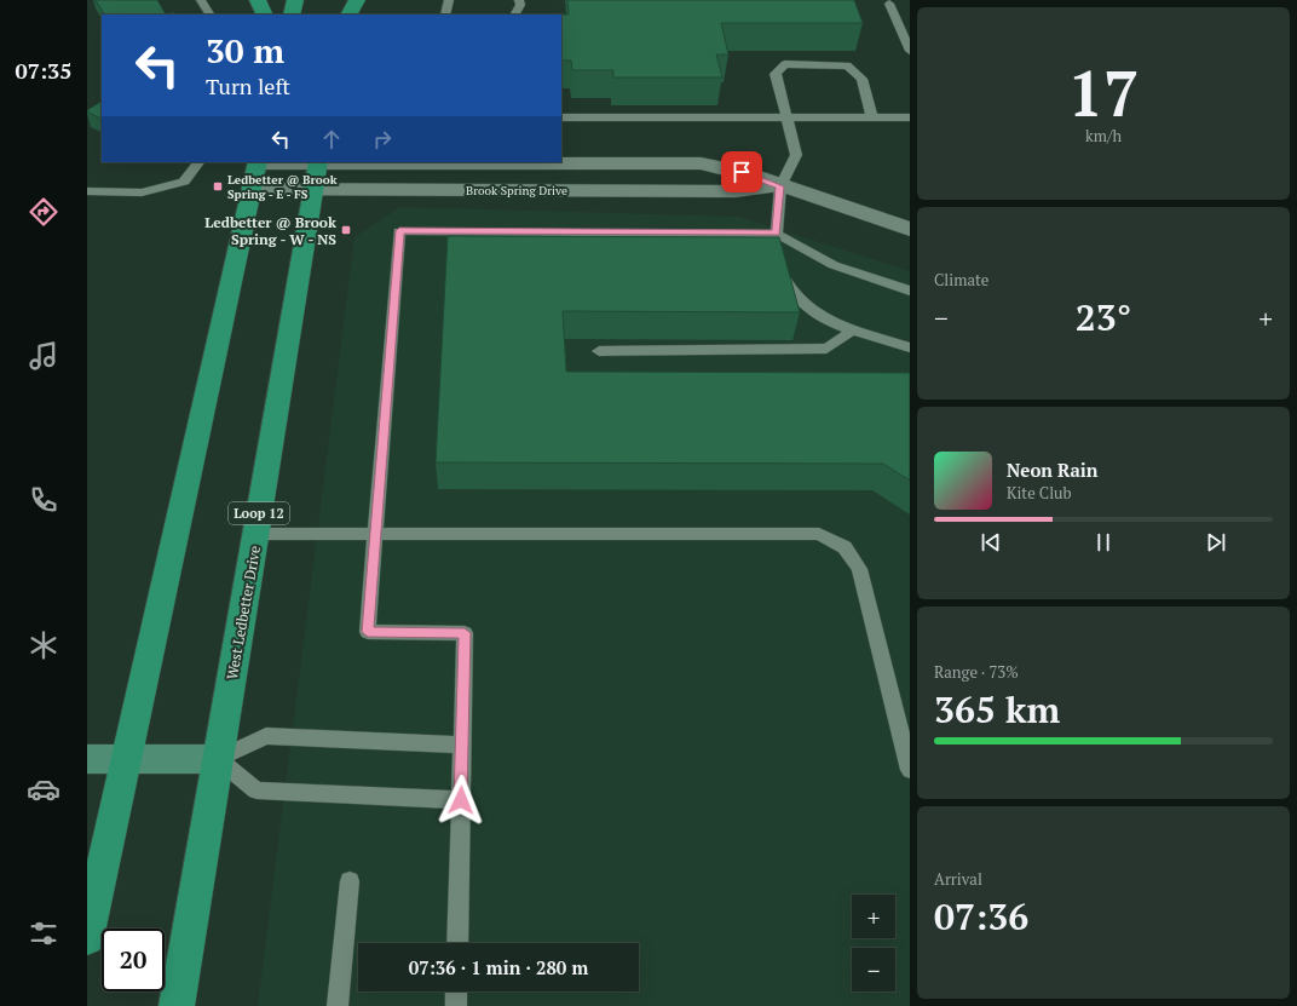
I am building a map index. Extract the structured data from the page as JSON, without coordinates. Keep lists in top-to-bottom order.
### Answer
{
  "streets": {
    "main road": ["Loop 12", "West Ledbetter Drive"],
    "street": ["Brook Spring Drive"]
  },
  "crossings": [
    ["Brook Spring Drive", "West Ledbetter Drive"]
  ],
  "places": {
    "transit": ["Ledbetter @ Brook Spring - E - FS", "Ledbetter @ Brook Spring - W - NS"]
  },
  "page": {
    "tabs": "07:35",
    "tile": [
      ["17", "km/h"],
      "Climate",
      ["Range · 73%", "365 km"],
      ["Arrival", "07:36"]
    ],
    "turn": ["30 m", "Turn left"],
    "heat": ["−", "23°", "+"],
    "song": ["Neon Rain", "Kite Club"],
    "map_buttons": ["+", "−"],
    "limit": "20",
    "trip": "07:36 · 1 min · 280 m"
  }
}
